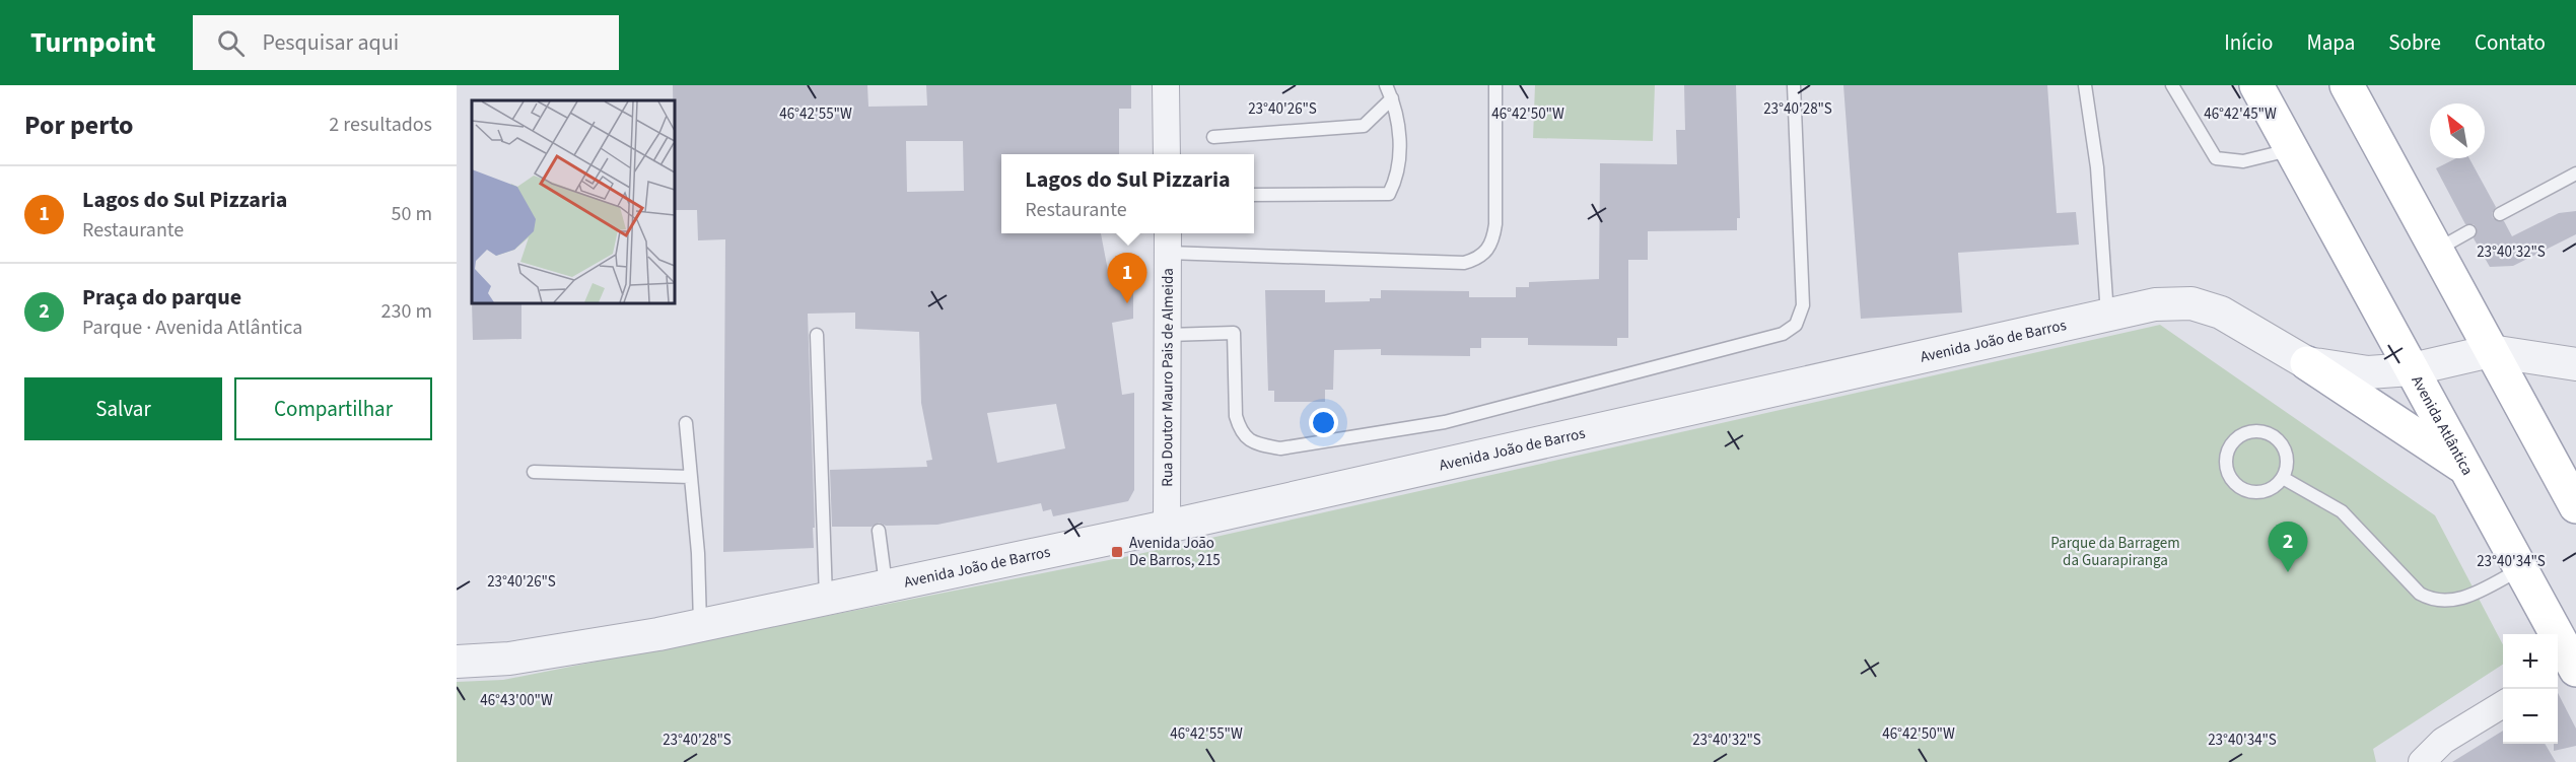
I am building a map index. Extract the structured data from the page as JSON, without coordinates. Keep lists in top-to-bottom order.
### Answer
{
  "streets": {
    "main road": ["Avenida Atlântica"],
    "street": ["Avenida João de Barros", "Rua Doutor Mauro Pais de Almeida"]
  },
  "crossings": [
    ["Avenida João de Barros", "Rua Doutor Mauro Pais de Almeida"],
    ["Avenida João de Barros", "Avenida Atlântica"]
  ],
  "parks": ["Parque da Barragem da Guarapiranga"],
  "places": {
    "transit": ["Avenida João De Barros, 215"]
  },
  "north": "top left",
  "page": {
    "header": "Turnpoint",
    "search": "Pesquisar aqui",
    "nav": [
      "Início",
      "Mapa",
      "Sobre",
      "Contato"
    ],
    "heading": ["Por perto", "2 resultados"],
    "popup": ["Lagos do Sul Pizzaria", "Restaurante"],
    "list": [
      {
        "mark": "1",
        "name": "Lagos do Sul Pizzaria",
        "note": "Restaurante",
        "value": "50 m"
      },
      {
        "mark": "2",
        "name": "Praça do parque",
        "note": "Parque · Avenida Atlântica",
        "value": "230 m"
      }
    ],
    "pins": ["1", "2"],
    "buttons": ["Salvar", "Compartilhar"],
    "map_buttons": ["+", "−"]
  },
  "coordinates": [
    "23°40'26\"S",
    "23°40'28\"S",
    "46°42'55\"W",
    "46°42'45\"W",
    "46°42'50\"W",
    "23°40'32\"S",
    "23°40'34\"S",
    "46°43'00\"W"
  ]
}
